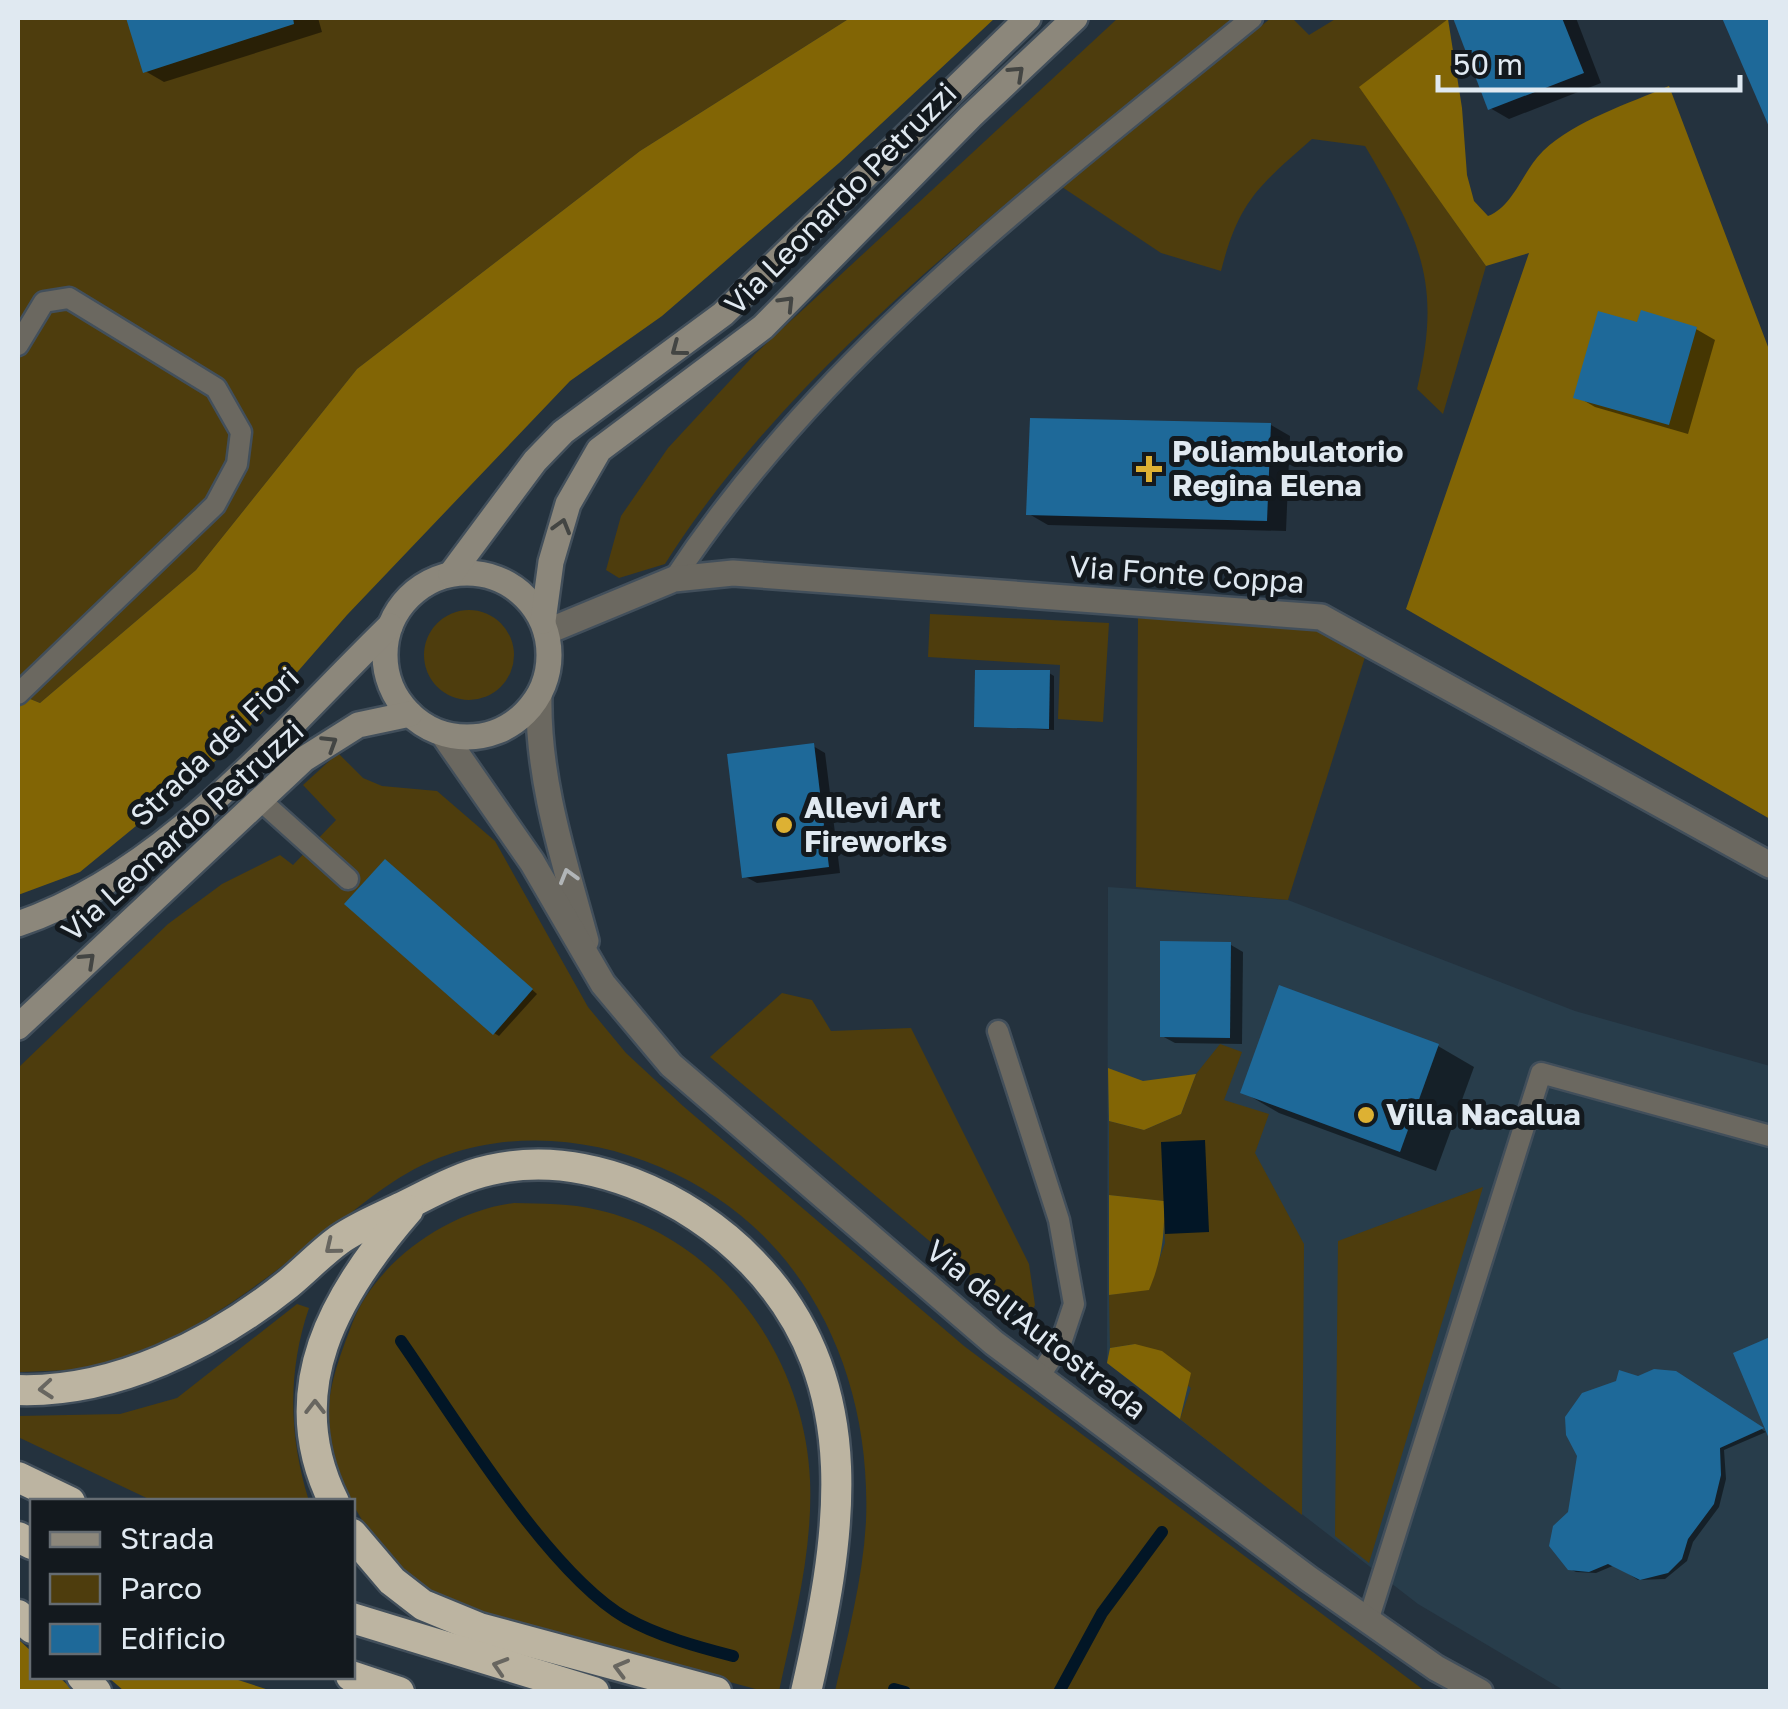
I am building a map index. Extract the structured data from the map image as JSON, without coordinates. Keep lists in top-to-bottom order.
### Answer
{
  "streets": {
    "main road": ["Via Leonardo Petruzzi", "Strada dei Fiori"],
    "street": ["Via Fonte Coppa", "Via dell'Autostrada"]
  },
  "crossings": [
    ["Via Leonardo Petruzzi", "Via Fonte Coppa"],
    ["Via Leonardo Petruzzi", "Strada dei Fiori"],
    ["Via Leonardo Petruzzi", "Via dell'Autostrada"],
    ["Via Fonte Coppa", "Strada dei Fiori"],
    ["Via Fonte Coppa", "Via dell'Autostrada"],
    ["Strada dei Fiori", "Via dell'Autostrada"]
  ],
  "places": {
    "health": ["Poliambulatorio Regina Elena"],
    "other": ["Allevi Art Fireworks", "Villa Nacalua"]
  },
  "legend": ["Strada", "Parco", "Edificio"],
  "scale_bar": "50 m"
}
